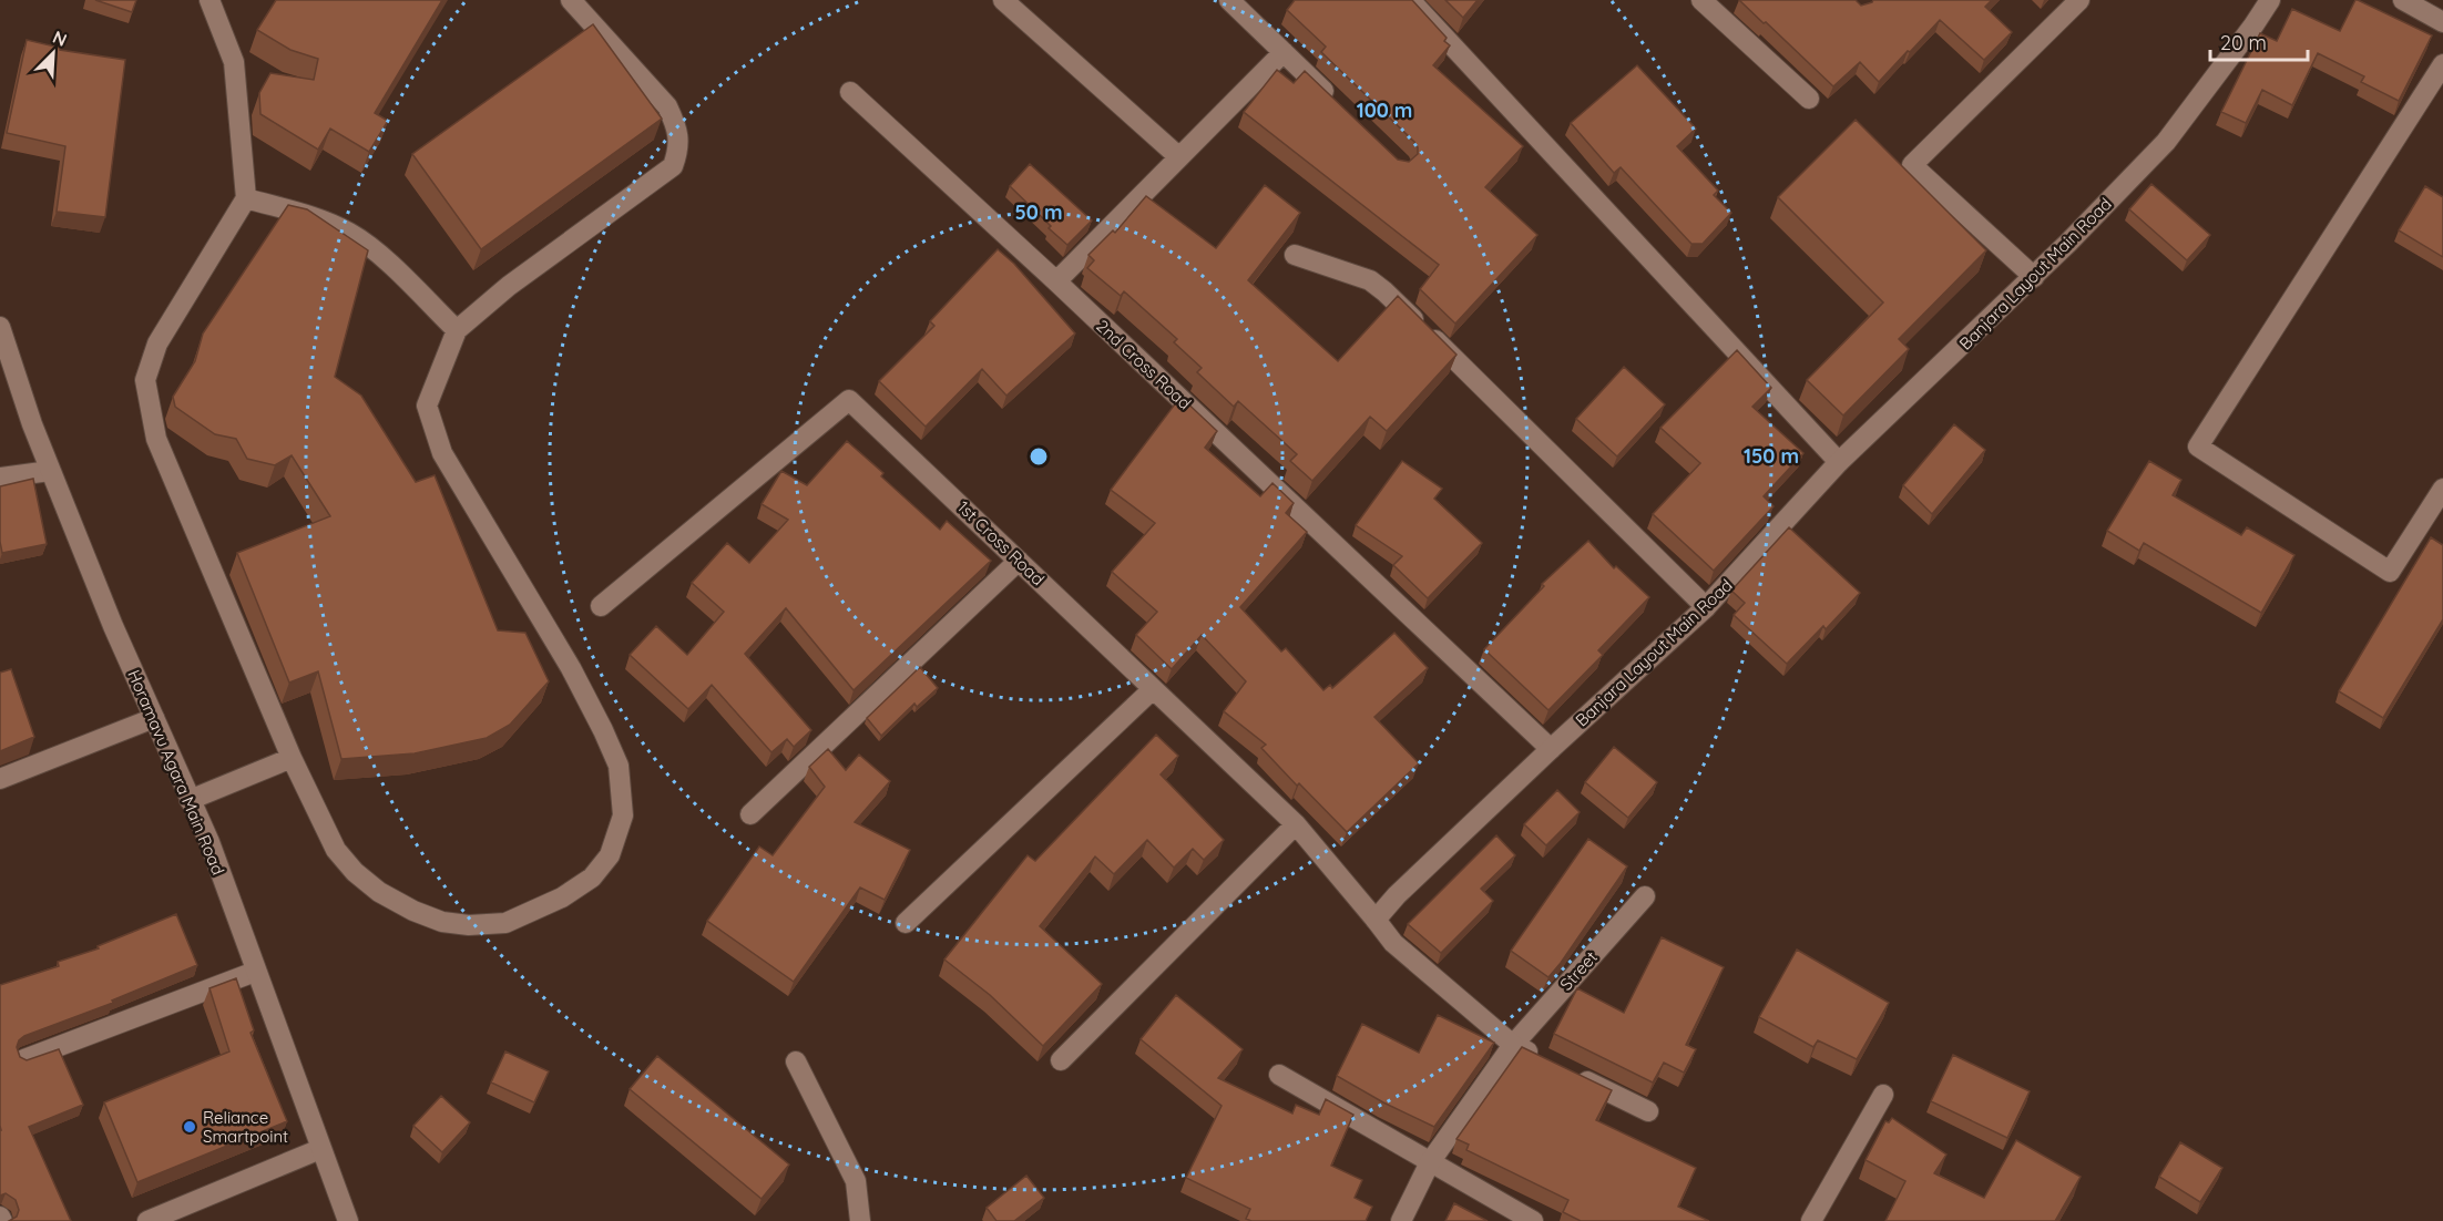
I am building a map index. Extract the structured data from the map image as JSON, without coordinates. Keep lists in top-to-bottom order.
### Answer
{
  "streets": {
    "street": [
      "Banjara Layout Main Road",
      "2nd Cross Road",
      "1st Cross Road",
      "Horamavu Agara Main Road",
      "Street"
    ]
  },
  "crossings": [
    ["Banjara Layout Main Road", "2nd Cross Road"],
    ["Banjara Layout Main Road", "1st Cross Road"]
  ],
  "places": ["Reliance Smartpoint"],
  "scale_bar": "20 m",
  "north": "top right",
  "rings": ["100 m", "50 m", "150 m"]
}
